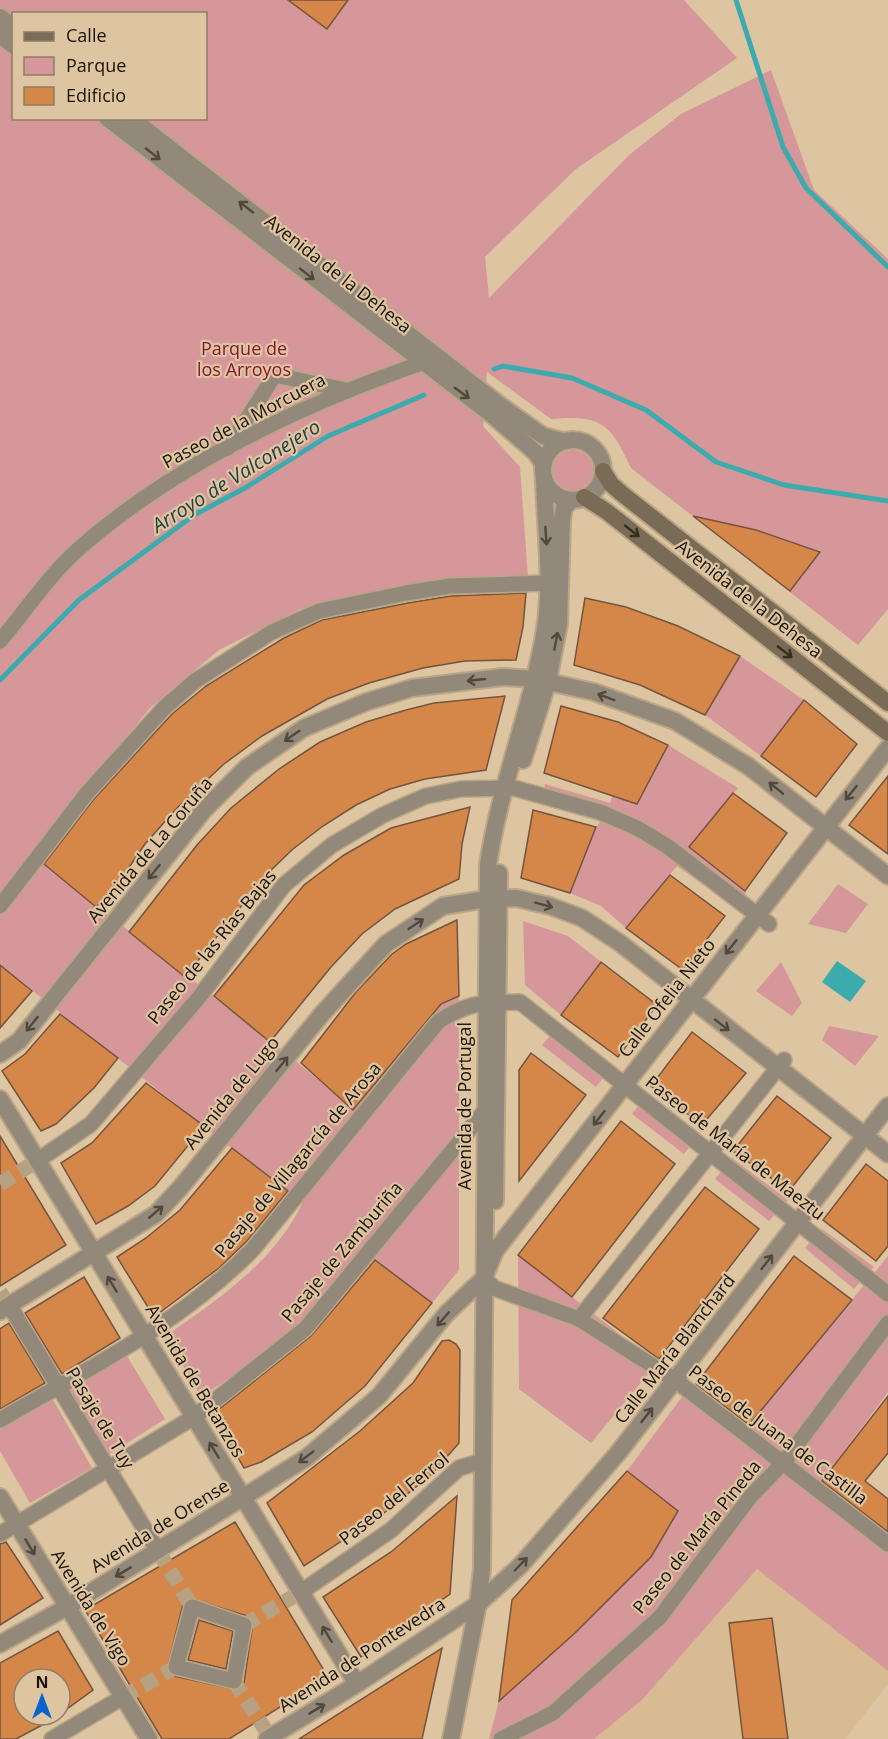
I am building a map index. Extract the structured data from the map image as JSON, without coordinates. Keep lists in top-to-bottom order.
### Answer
{
  "streets": {
    "main road": ["Avenida de la Dehesa"],
    "street": [
      "Paseo de la Morcuera",
      "Avenida de La Coruña",
      "Paseo de las Rías Bajas",
      "Calle Ofelia Nieto",
      "Avenida de Lugo",
      "Avenida de Portugal",
      "Paseo de María de Maeztu",
      "Pasaje de Villagarcía de Arosa",
      "Pasaje de Zamburiña",
      "Calle María Blanchard",
      "Avenida de Betanzos",
      "Pasaje de Tuy",
      "Paseo de Juana de Castilla",
      "Paseo del Ferrol",
      "Avenida de Orense",
      "Paseo de María Pineda",
      "Avenida de Vigo",
      "Avenida de Pontevedra"
    ]
  },
  "crossings": [
    ["Avenida de la Dehesa", "Paseo de la Morcuera"],
    ["Avenida de la Dehesa", "Avenida de Portugal"],
    ["Avenida de La Coruña", "Calle Ofelia Nieto"],
    ["Avenida de La Coruña", "Avenida de Portugal"],
    ["Paseo de las Rías Bajas", "Calle Ofelia Nieto"],
    ["Paseo de las Rías Bajas", "Avenida de Portugal"],
    ["Paseo de las Rías Bajas", "Avenida de Betanzos"],
    ["Calle Ofelia Nieto", "Avenida de Lugo"],
    ["Calle Ofelia Nieto", "Avenida de Portugal"],
    ["Calle Ofelia Nieto", "Paseo de María de Maeztu"],
    ["Calle Ofelia Nieto", "Paseo de Juana de Castilla"],
    ["Calle Ofelia Nieto", "Avenida de Orense"],
    ["Avenida de Lugo", "Avenida de Portugal"],
    ["Avenida de Lugo", "Calle María Blanchard"],
    ["Avenida de Lugo", "Avenida de Betanzos"],
    ["Avenida de Lugo", "Pasaje de Tuy"],
    ["Avenida de Portugal", "Paseo de María de Maeztu"],
    ["Avenida de Portugal", "Pasaje de Villagarcía de Arosa"],
    ["Avenida de Portugal", "Pasaje de Zamburiña"],
    ["Avenida de Portugal", "Calle María Blanchard"],
    ["Avenida de Portugal", "Paseo de Juana de Castilla"],
    ["Avenida de Portugal", "Paseo del Ferrol"],
    ["Avenida de Portugal", "Avenida de Orense"],
    ["Avenida de Portugal", "Avenida de Pontevedra"],
    ["Paseo de María de Maeztu", "Pasaje de Villagarcía de Arosa"],
    ["Paseo de María de Maeztu", "Calle María Blanchard"],
    ["Pasaje de Villagarcía de Arosa", "Avenida de Betanzos"],
    ["Pasaje de Villagarcía de Arosa", "Pasaje de Tuy"],
    ["Pasaje de Zamburiña", "Avenida de Betanzos"],
    ["Pasaje de Zamburiña", "Pasaje de Tuy"],
    ["Pasaje de Zamburiña", "Avenida de Vigo"],
    ["Calle María Blanchard", "Paseo de Juana de Castilla"],
    ["Calle María Blanchard", "Avenida de Pontevedra"],
    ["Avenida de Betanzos", "Paseo del Ferrol"],
    ["Avenida de Betanzos", "Avenida de Orense"],
    ["Avenida de Betanzos", "Avenida de Pontevedra"],
    ["Pasaje de Tuy", "Avenida de Orense"],
    ["Paseo de Juana de Castilla", "Avenida de Orense"],
    ["Paseo de Juana de Castilla", "Paseo de María Pineda"],
    ["Avenida de Orense", "Avenida de Vigo"]
  ],
  "one_way": [
    "Avenida de Lugo",
    "Avenida de Betanzos",
    "Avenida de Orense",
    "Avenida de Pontevedra"
  ],
  "water": ["Arroyo de Valconejero"],
  "parks": ["Parque de los Arroyos"],
  "legend": ["Calle", "Parque", "Edificio"],
  "north": "top"
}
